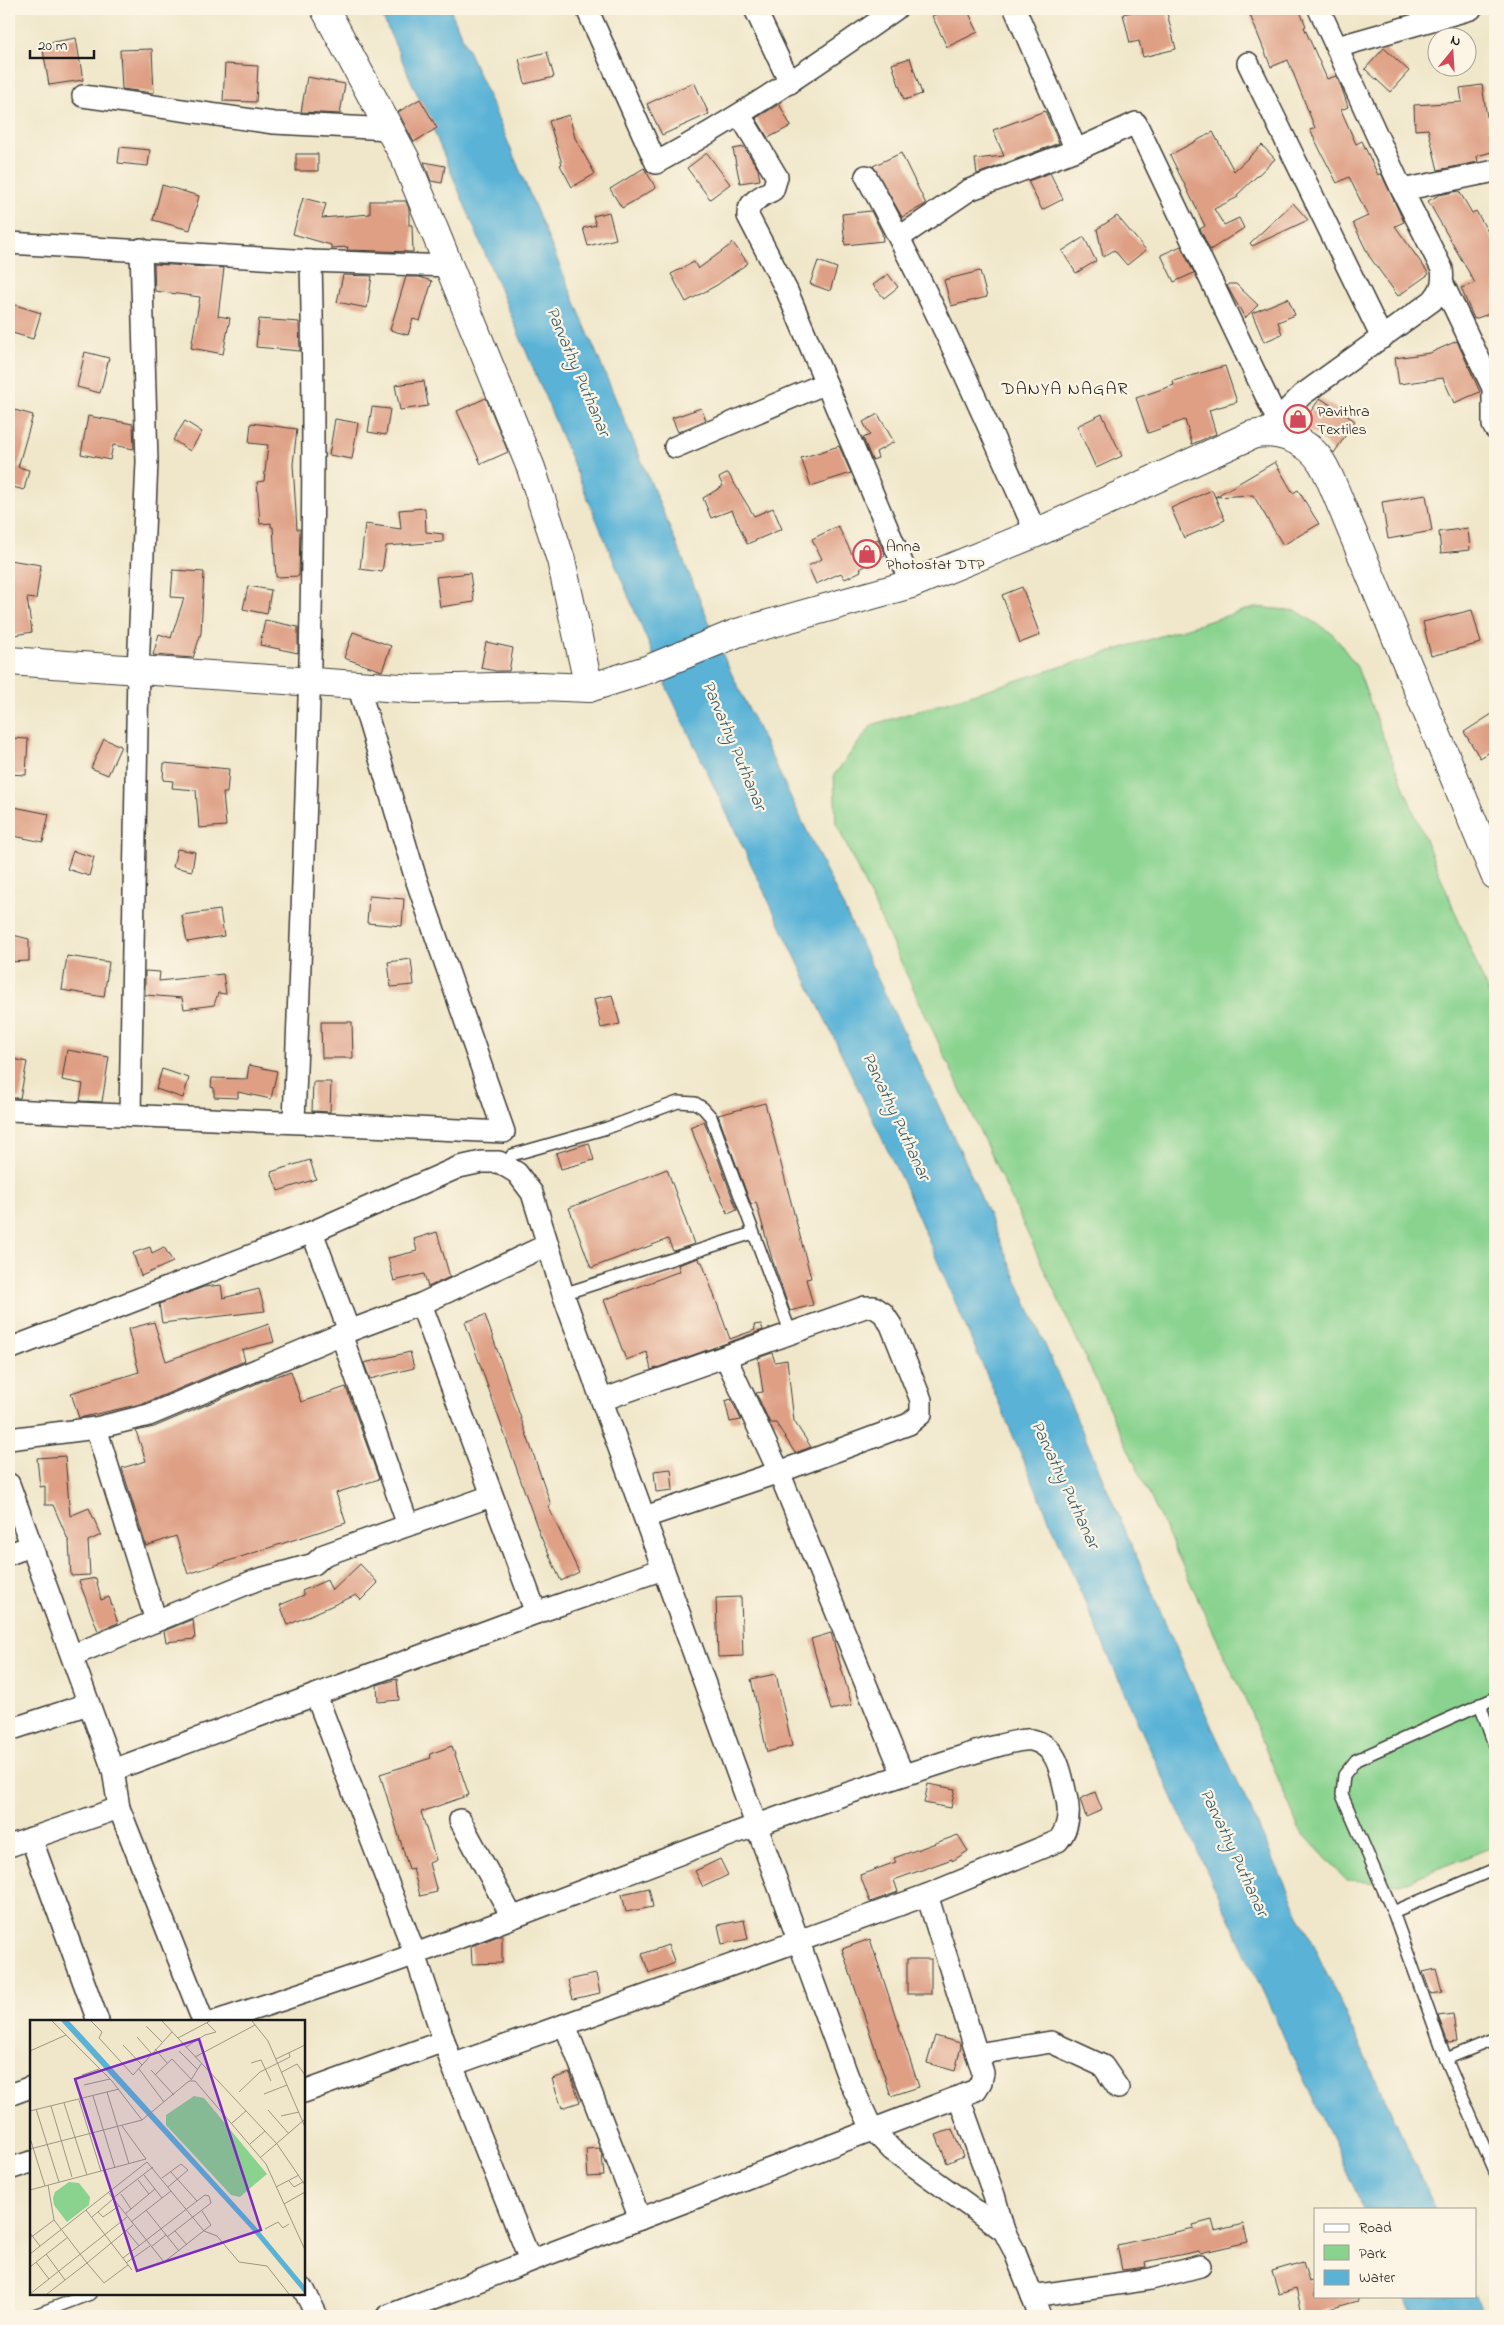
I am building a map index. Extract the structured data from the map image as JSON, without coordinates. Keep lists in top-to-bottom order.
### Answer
{
  "districts": ["DANYA NAGAR"],
  "water": ["Parvathy Puthanar"],
  "places": {
    "shop": ["Pavithra Textiles", "Anna Photostat DTP"]
  },
  "legend": ["Road", "Park", "Water"],
  "scale_bar": "20 m",
  "north": "top"
}
